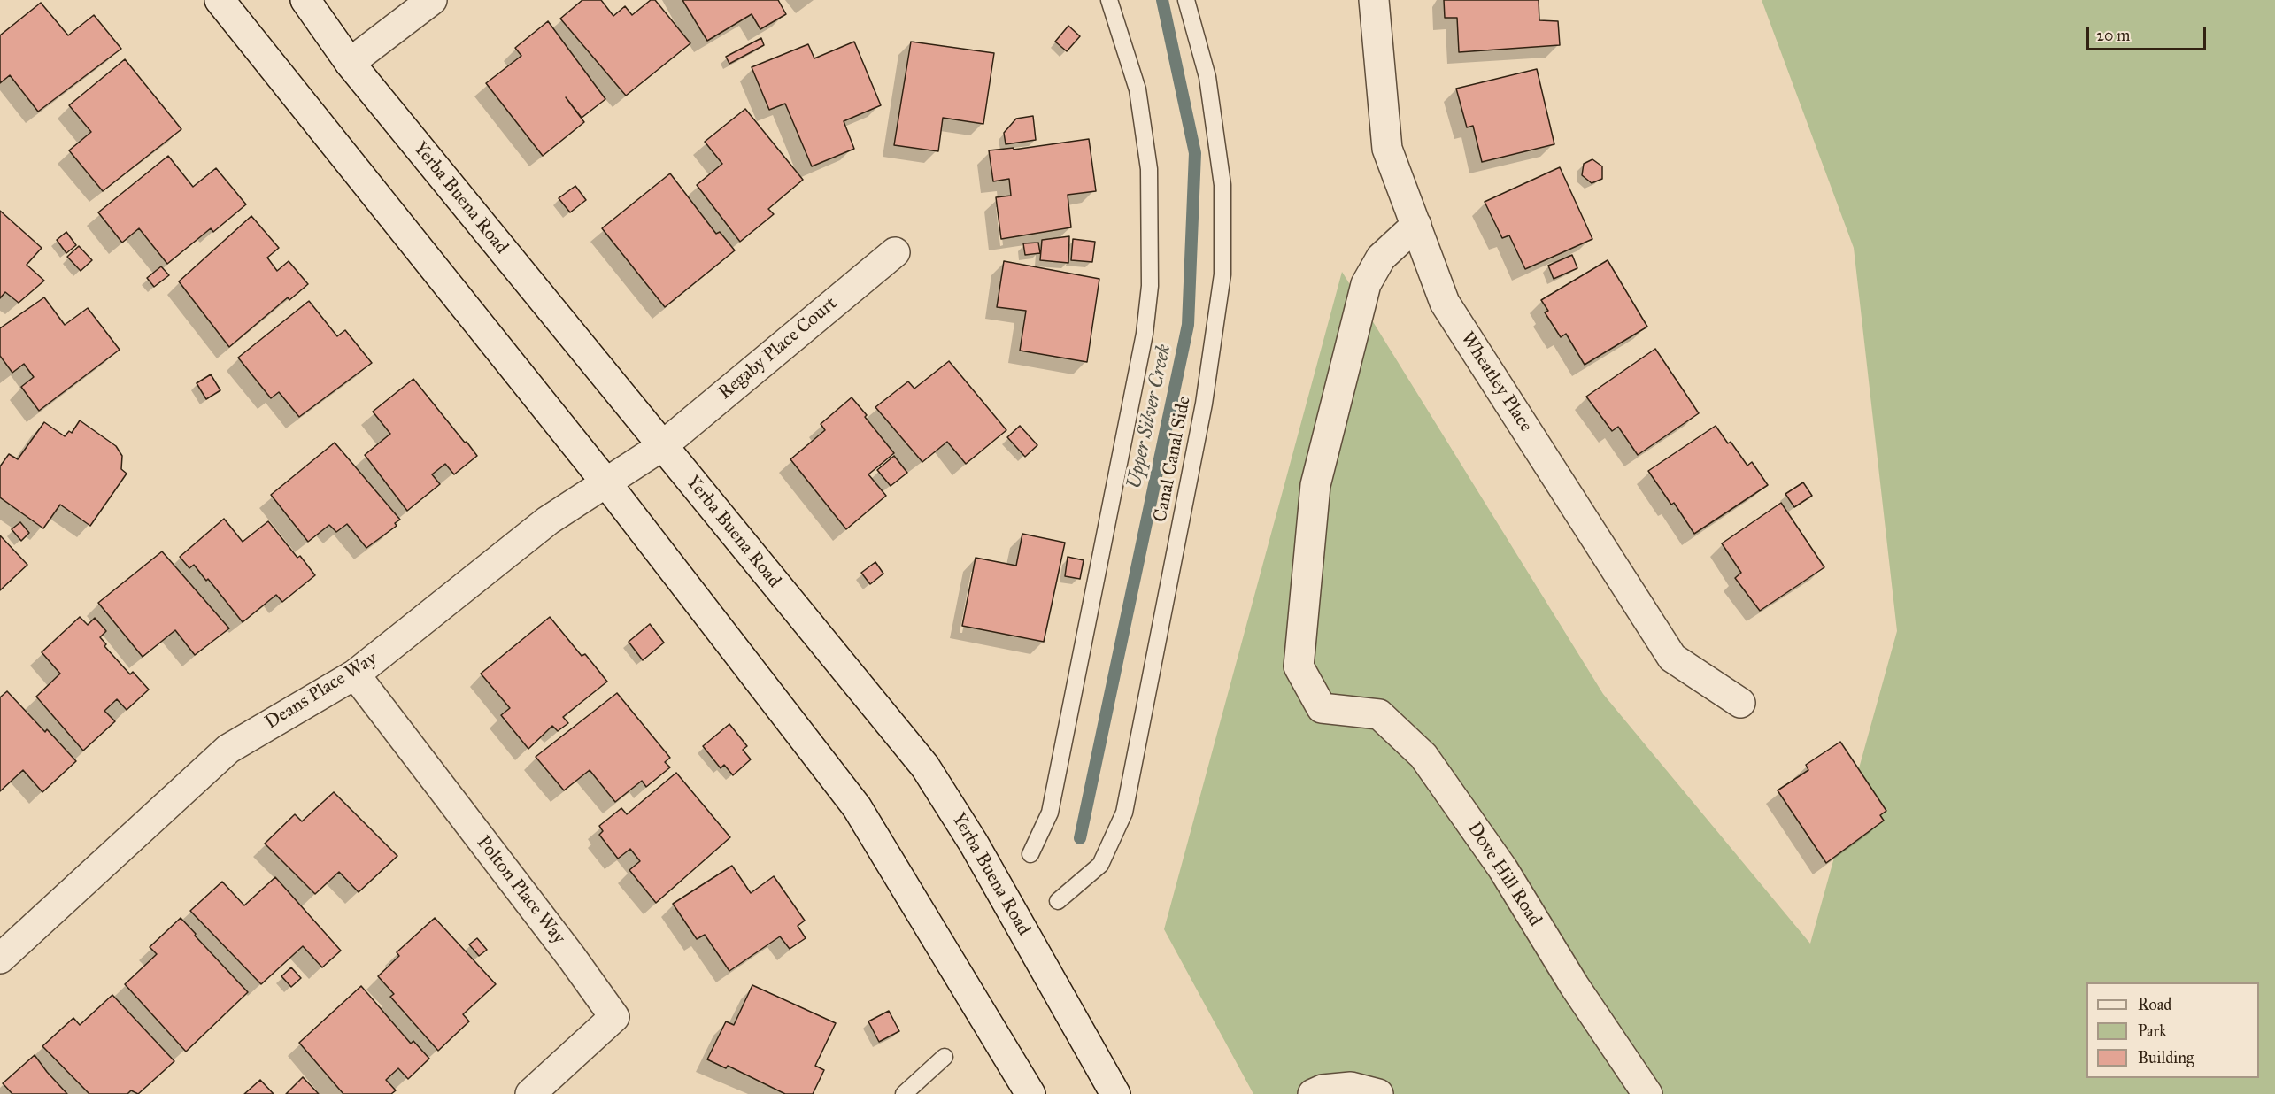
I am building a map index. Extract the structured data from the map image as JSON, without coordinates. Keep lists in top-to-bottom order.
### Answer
{
  "streets": {
    "street": [
      "Yerba Buena Road",
      "Regaby Place Court",
      "Wheatley Place",
      "Deans Place Way",
      "Dove Hill Road",
      "Polton Place Way"
    ],
    "lane": ["Canal Canal Side"]
  },
  "crossings": [
    ["Yerba Buena Road", "Regaby Place Court"],
    ["Yerba Buena Road", "Deans Place Way"],
    ["Regaby Place Court", "Deans Place Way"],
    ["Wheatley Place", "Dove Hill Road"],
    ["Deans Place Way", "Polton Place Way"]
  ],
  "water": ["Upper Silver Creek"],
  "legend": ["Road", "Park", "Building"],
  "scale_bar": "20 m"
}
